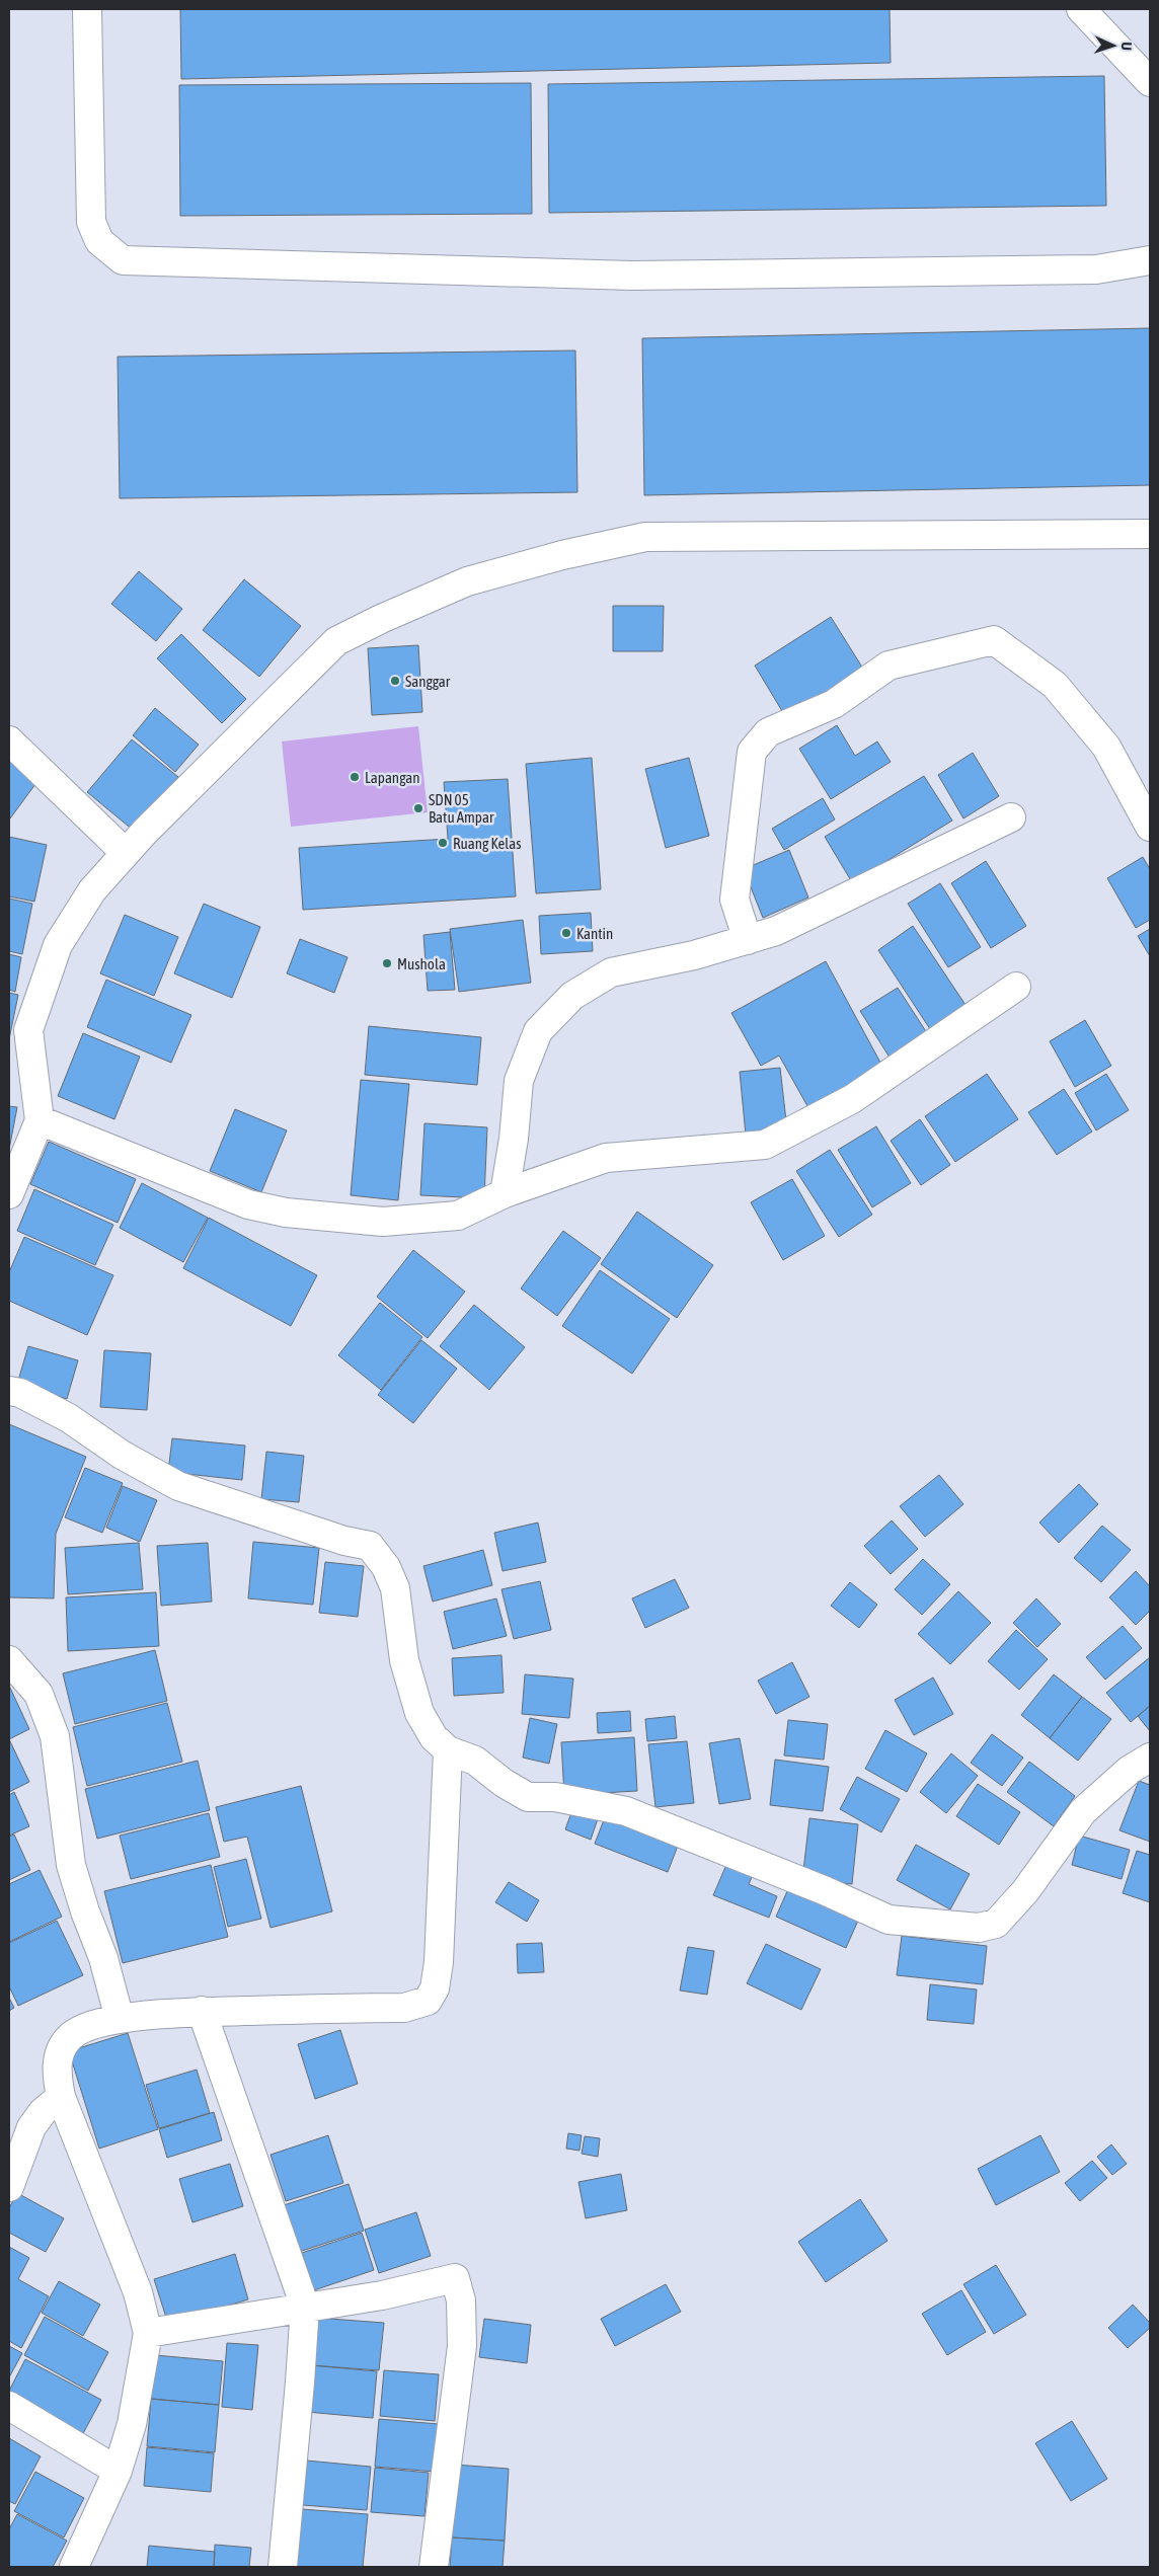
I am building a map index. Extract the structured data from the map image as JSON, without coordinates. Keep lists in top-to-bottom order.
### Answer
{
  "places": [
    "Sanggar",
    "Lapangan",
    "SDN 05 Batu Ampar",
    "Ruang Kelas",
    "Kantin",
    "Mushola"
  ],
  "north": "right"
}
